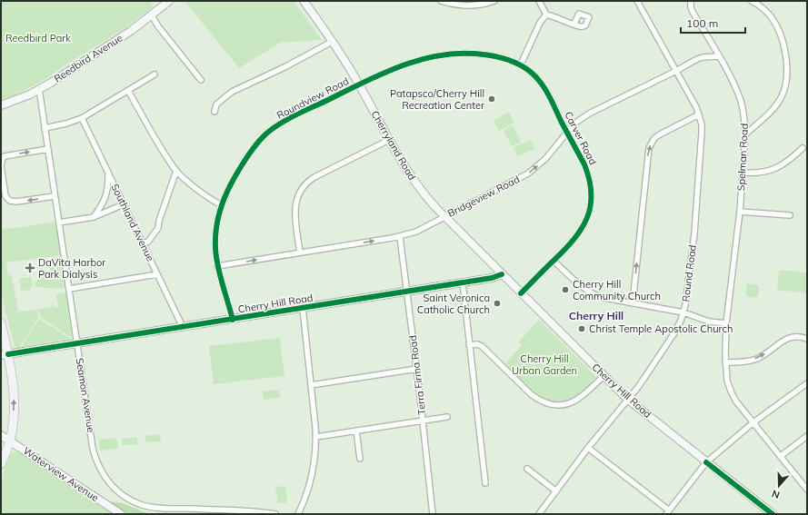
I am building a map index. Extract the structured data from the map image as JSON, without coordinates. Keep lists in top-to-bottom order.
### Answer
{
  "streets": {
    "street": [
      "Reedbird Avenue",
      "Roundview Road",
      "Carver Road",
      "Cherryland Road",
      "Spelman Road",
      "Bridgeview Road",
      "Southland Avenue",
      "Round Road",
      "Cherry Hill Road",
      "Terra Firma Road",
      "Seamon Avenue",
      "Waterview Avenue"
    ]
  },
  "crossings": [
    ["Reedbird Avenue", "Seamon Avenue"],
    ["Roundview Road", "Carver Road"],
    ["Roundview Road", "Cherryland Road"],
    ["Roundview Road", "Bridgeview Road"],
    ["Roundview Road", "Cherry Hill Road"],
    ["Carver Road", "Bridgeview Road"],
    ["Carver Road", "Cherry Hill Road"],
    ["Cherryland Road", "Bridgeview Road"],
    ["Cherryland Road", "Cherry Hill Road"],
    ["Spelman Road", "Bridgeview Road"],
    ["Bridgeview Road", "Round Road"],
    ["Bridgeview Road", "Terra Firma Road"],
    ["Southland Avenue", "Cherry Hill Road"],
    ["Round Road", "Cherry Hill Road"],
    ["Cherry Hill Road", "Terra Firma Road"],
    ["Cherry Hill Road", "Seamon Avenue"]
  ],
  "one_way": ["Bridgeview Road"],
  "districts": ["Cherry Hill"],
  "parks": ["Reedbird Park", "Cherry Hill Urban Garden"],
  "places": {
    "other": [
      "Patapsco/Cherry Hill Recreation Center",
      "Cherry Hill Community Church",
      "Saint Veronica Catholic Church",
      "Christ Temple Apostolic Church"
    ],
    "health": ["DaVita Harbor Park Dialysis"]
  },
  "scale_bar": "100 m",
  "north": "bottom"
}
